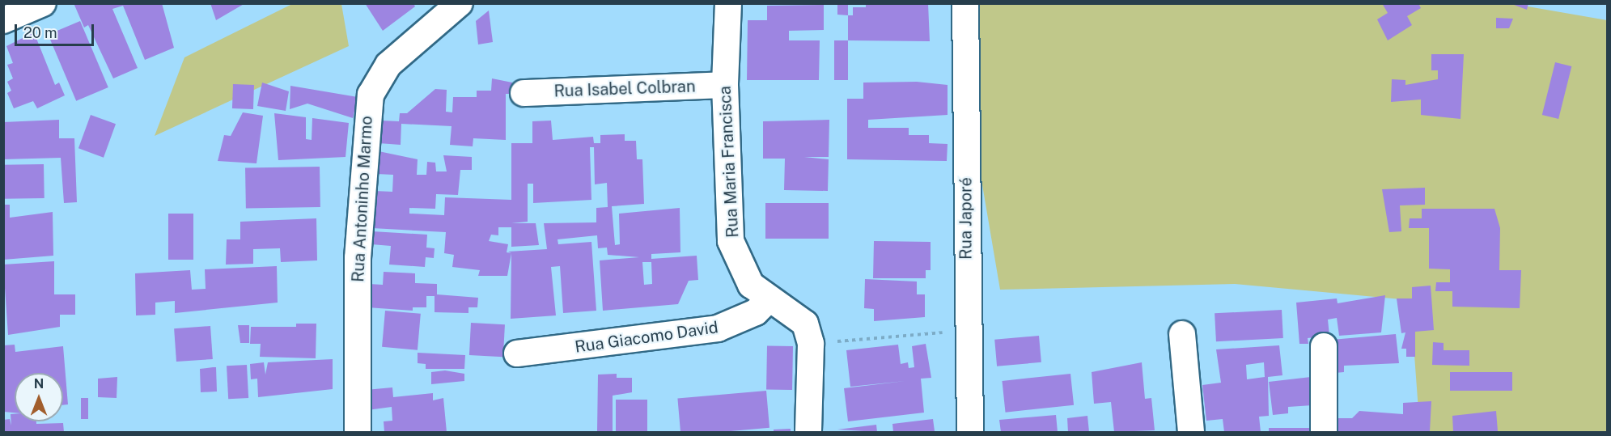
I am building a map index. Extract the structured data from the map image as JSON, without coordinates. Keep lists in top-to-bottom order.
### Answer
{
  "streets": {
    "street": [
      "Rua Isabel Colbran",
      "Rua Maria Francisca",
      "Rua Antoninho Marmo",
      "Rua Japoré",
      "Rua Giacomo David"
    ]
  },
  "crossings": [
    ["Rua Isabel Colbran", "Rua Maria Francisca"],
    ["Rua Maria Francisca", "Rua Giacomo David"]
  ],
  "scale_bar": "20 m",
  "north": "top"
}
